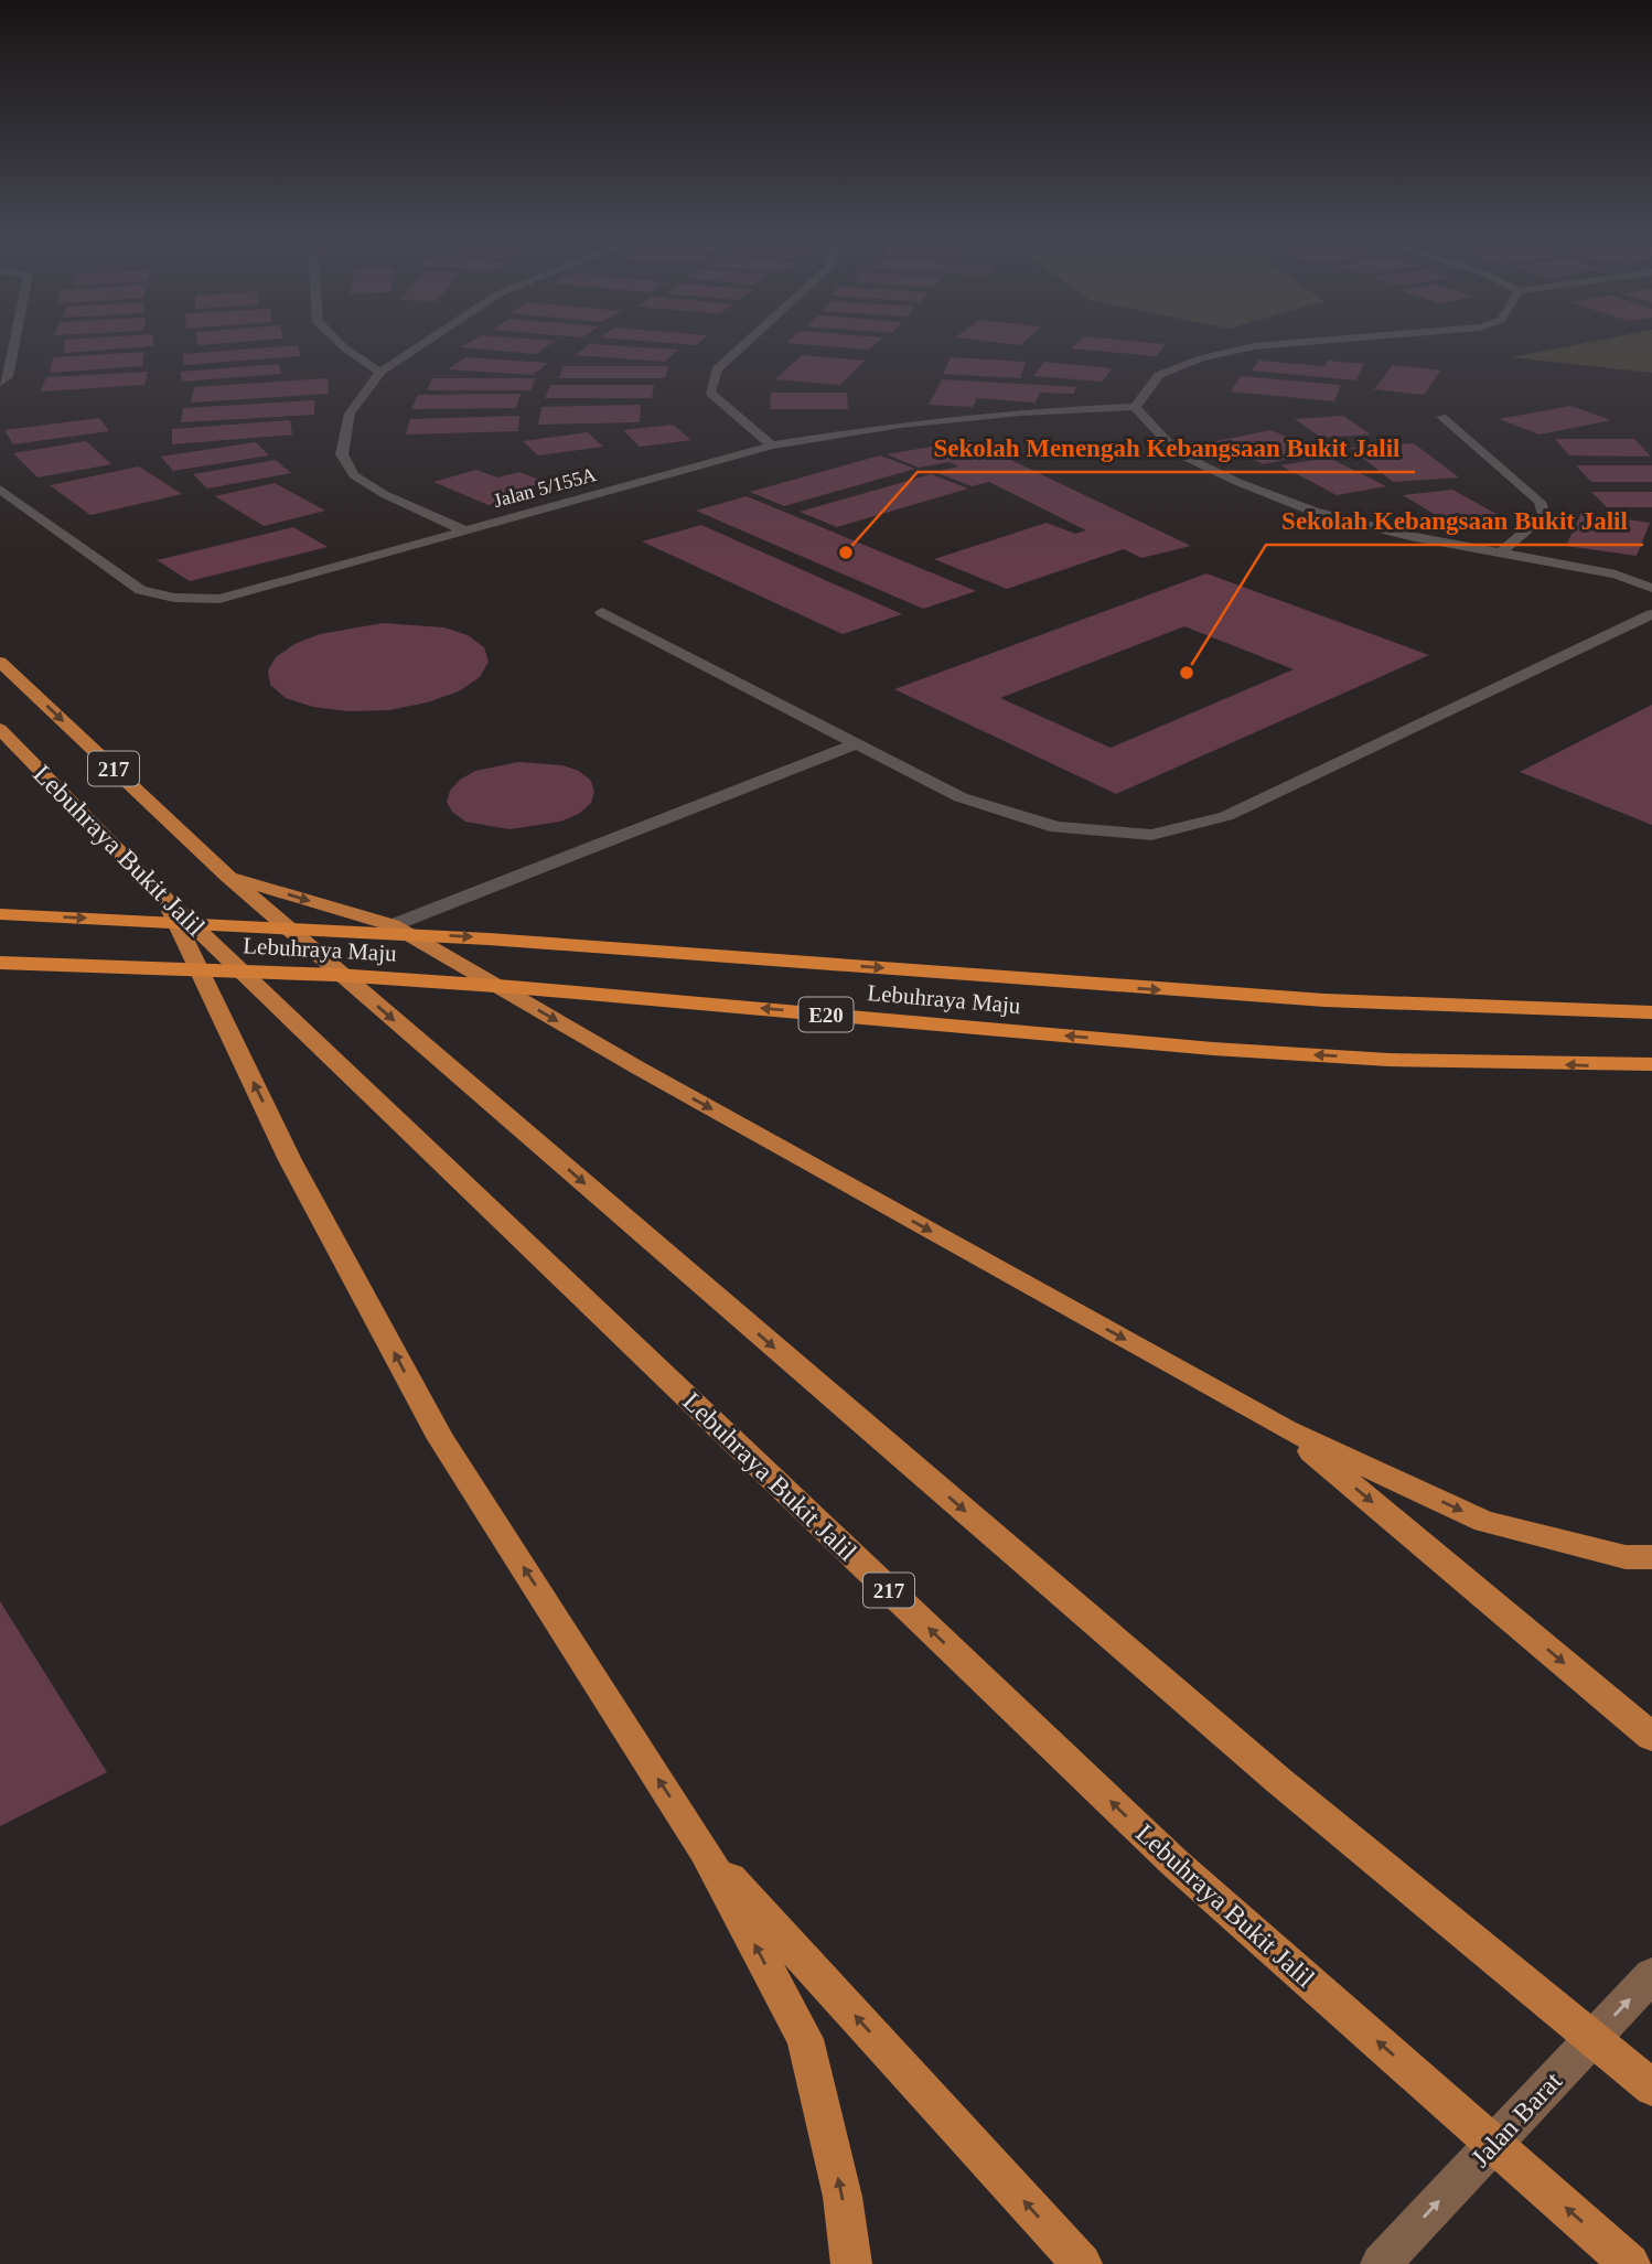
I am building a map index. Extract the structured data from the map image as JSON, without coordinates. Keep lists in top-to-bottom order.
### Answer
{
  "streets": {
    "highway": [
      "217",
      "Lebuhraya Bukit Jalil",
      "Lebuhraya Maju",
      "E20"
    ],
    "main road": ["Jalan Barat"],
    "street": ["Jalan 5/155A"]
  },
  "one_way": ["Jalan Barat"],
  "places": ["Sekolah Menengah Kebangsaan Bukit Jalil", "Sekolah Kebangsaan Bukit Jalil"]
}
